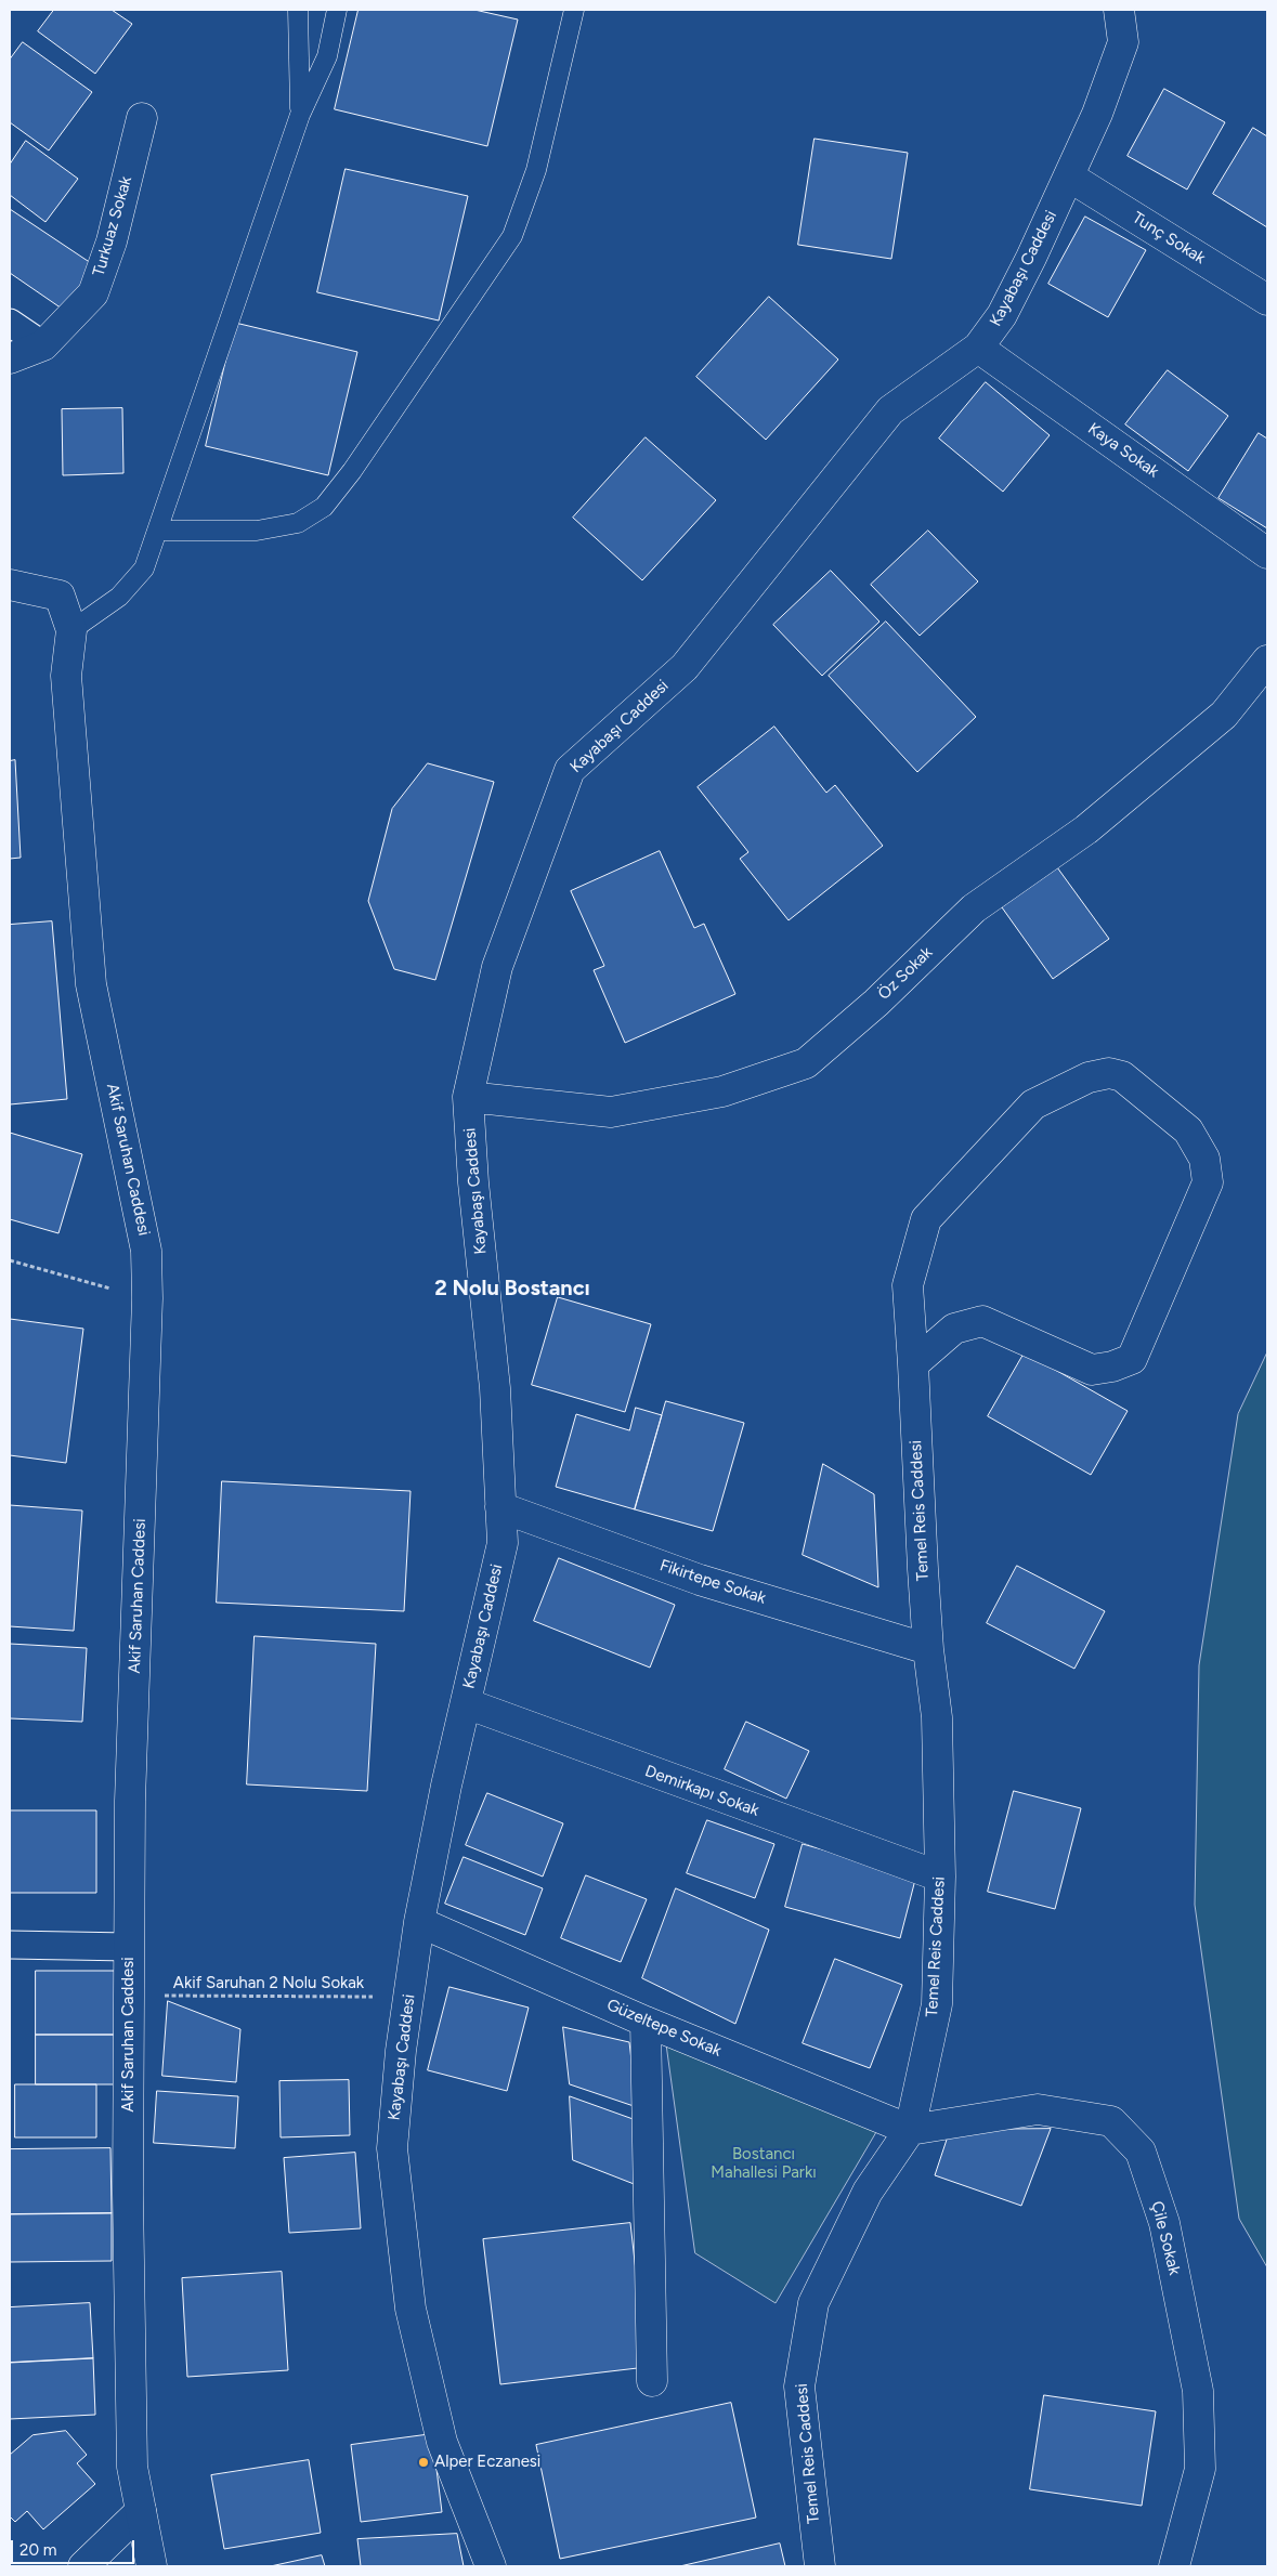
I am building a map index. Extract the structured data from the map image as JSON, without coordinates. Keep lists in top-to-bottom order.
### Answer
{
  "streets": {
    "street": [
      "Turkuaz Sokak",
      "Tunç Sokak",
      "Kayabaşı Caddesi",
      "Kaya Sokak",
      "Öz Sokak",
      "Akif Saruhan Caddesi",
      "Temel Reis Caddesi",
      "Fikirtepe Sokak",
      "Demirkapı Sokak",
      "Güzeltepe Sokak",
      "Çile Sokak"
    ],
    "path": ["Akif Saruhan 2 Nolu Sokak"]
  },
  "crossings": [
    ["Tunç Sokak", "Kayabaşı Caddesi"],
    ["Kayabaşı Caddesi", "Kaya Sokak"],
    ["Kayabaşı Caddesi", "Öz Sokak"],
    ["Kayabaşı Caddesi", "Fikirtepe Sokak"],
    ["Kayabaşı Caddesi", "Demirkapı Sokak"],
    ["Kayabaşı Caddesi", "Akif Saruhan 2 Nolu Sokak"],
    ["Kayabaşı Caddesi", "Güzeltepe Sokak"],
    ["Akif Saruhan Caddesi", "Akif Saruhan 2 Nolu Sokak"],
    ["Temel Reis Caddesi", "Fikirtepe Sokak"],
    ["Temel Reis Caddesi", "Demirkapı Sokak"],
    ["Temel Reis Caddesi", "Güzeltepe Sokak"],
    ["Temel Reis Caddesi", "Çile Sokak"],
    ["Güzeltepe Sokak", "Çile Sokak"]
  ],
  "districts": ["2 Nolu Bostancı"],
  "parks": ["Bostancı Mahallesi Parkı"],
  "places": ["Alper Eczanesi"],
  "scale_bar": "20 m"
}
